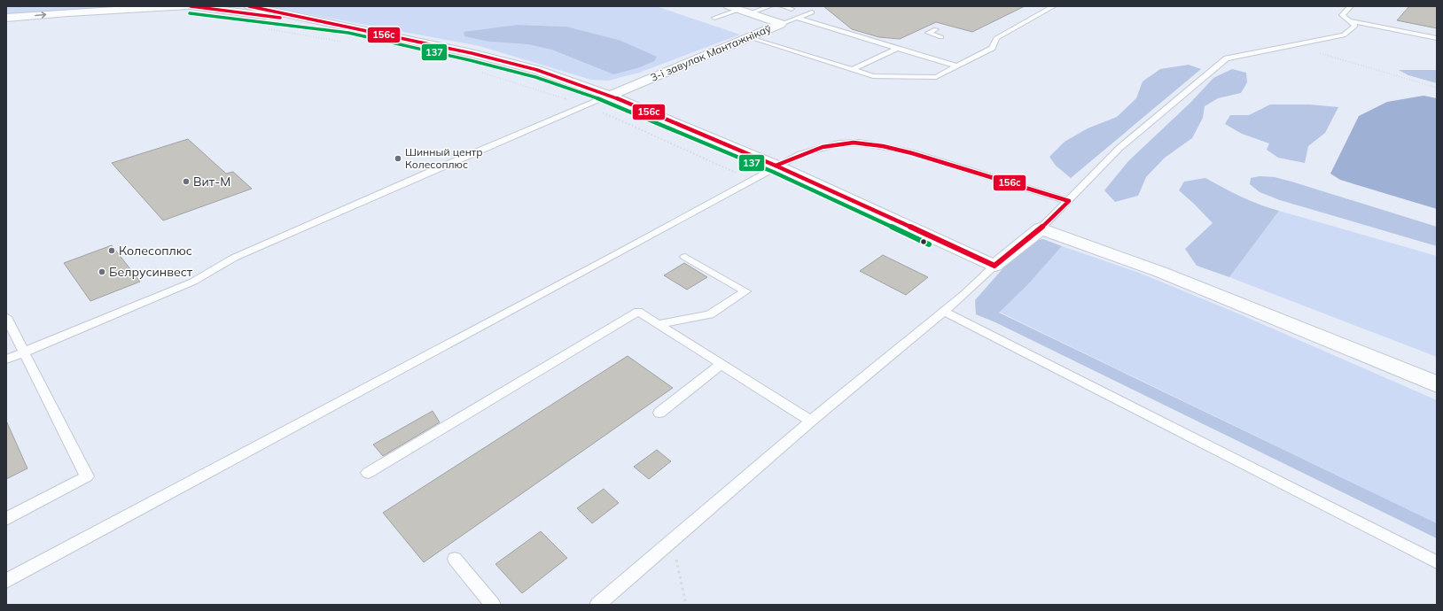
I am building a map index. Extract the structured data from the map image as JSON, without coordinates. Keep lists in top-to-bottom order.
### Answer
{
  "streets": {
    "main road": ["3-і завулак Мантажнікаў"]
  },
  "places": [
    "Шинный центр Колесоплюс",
    "Вит-М",
    "Колесоплюс",
    "Белрусинвест"
  ],
  "lines": ["transit line 156с", "transit line 137"]
}
